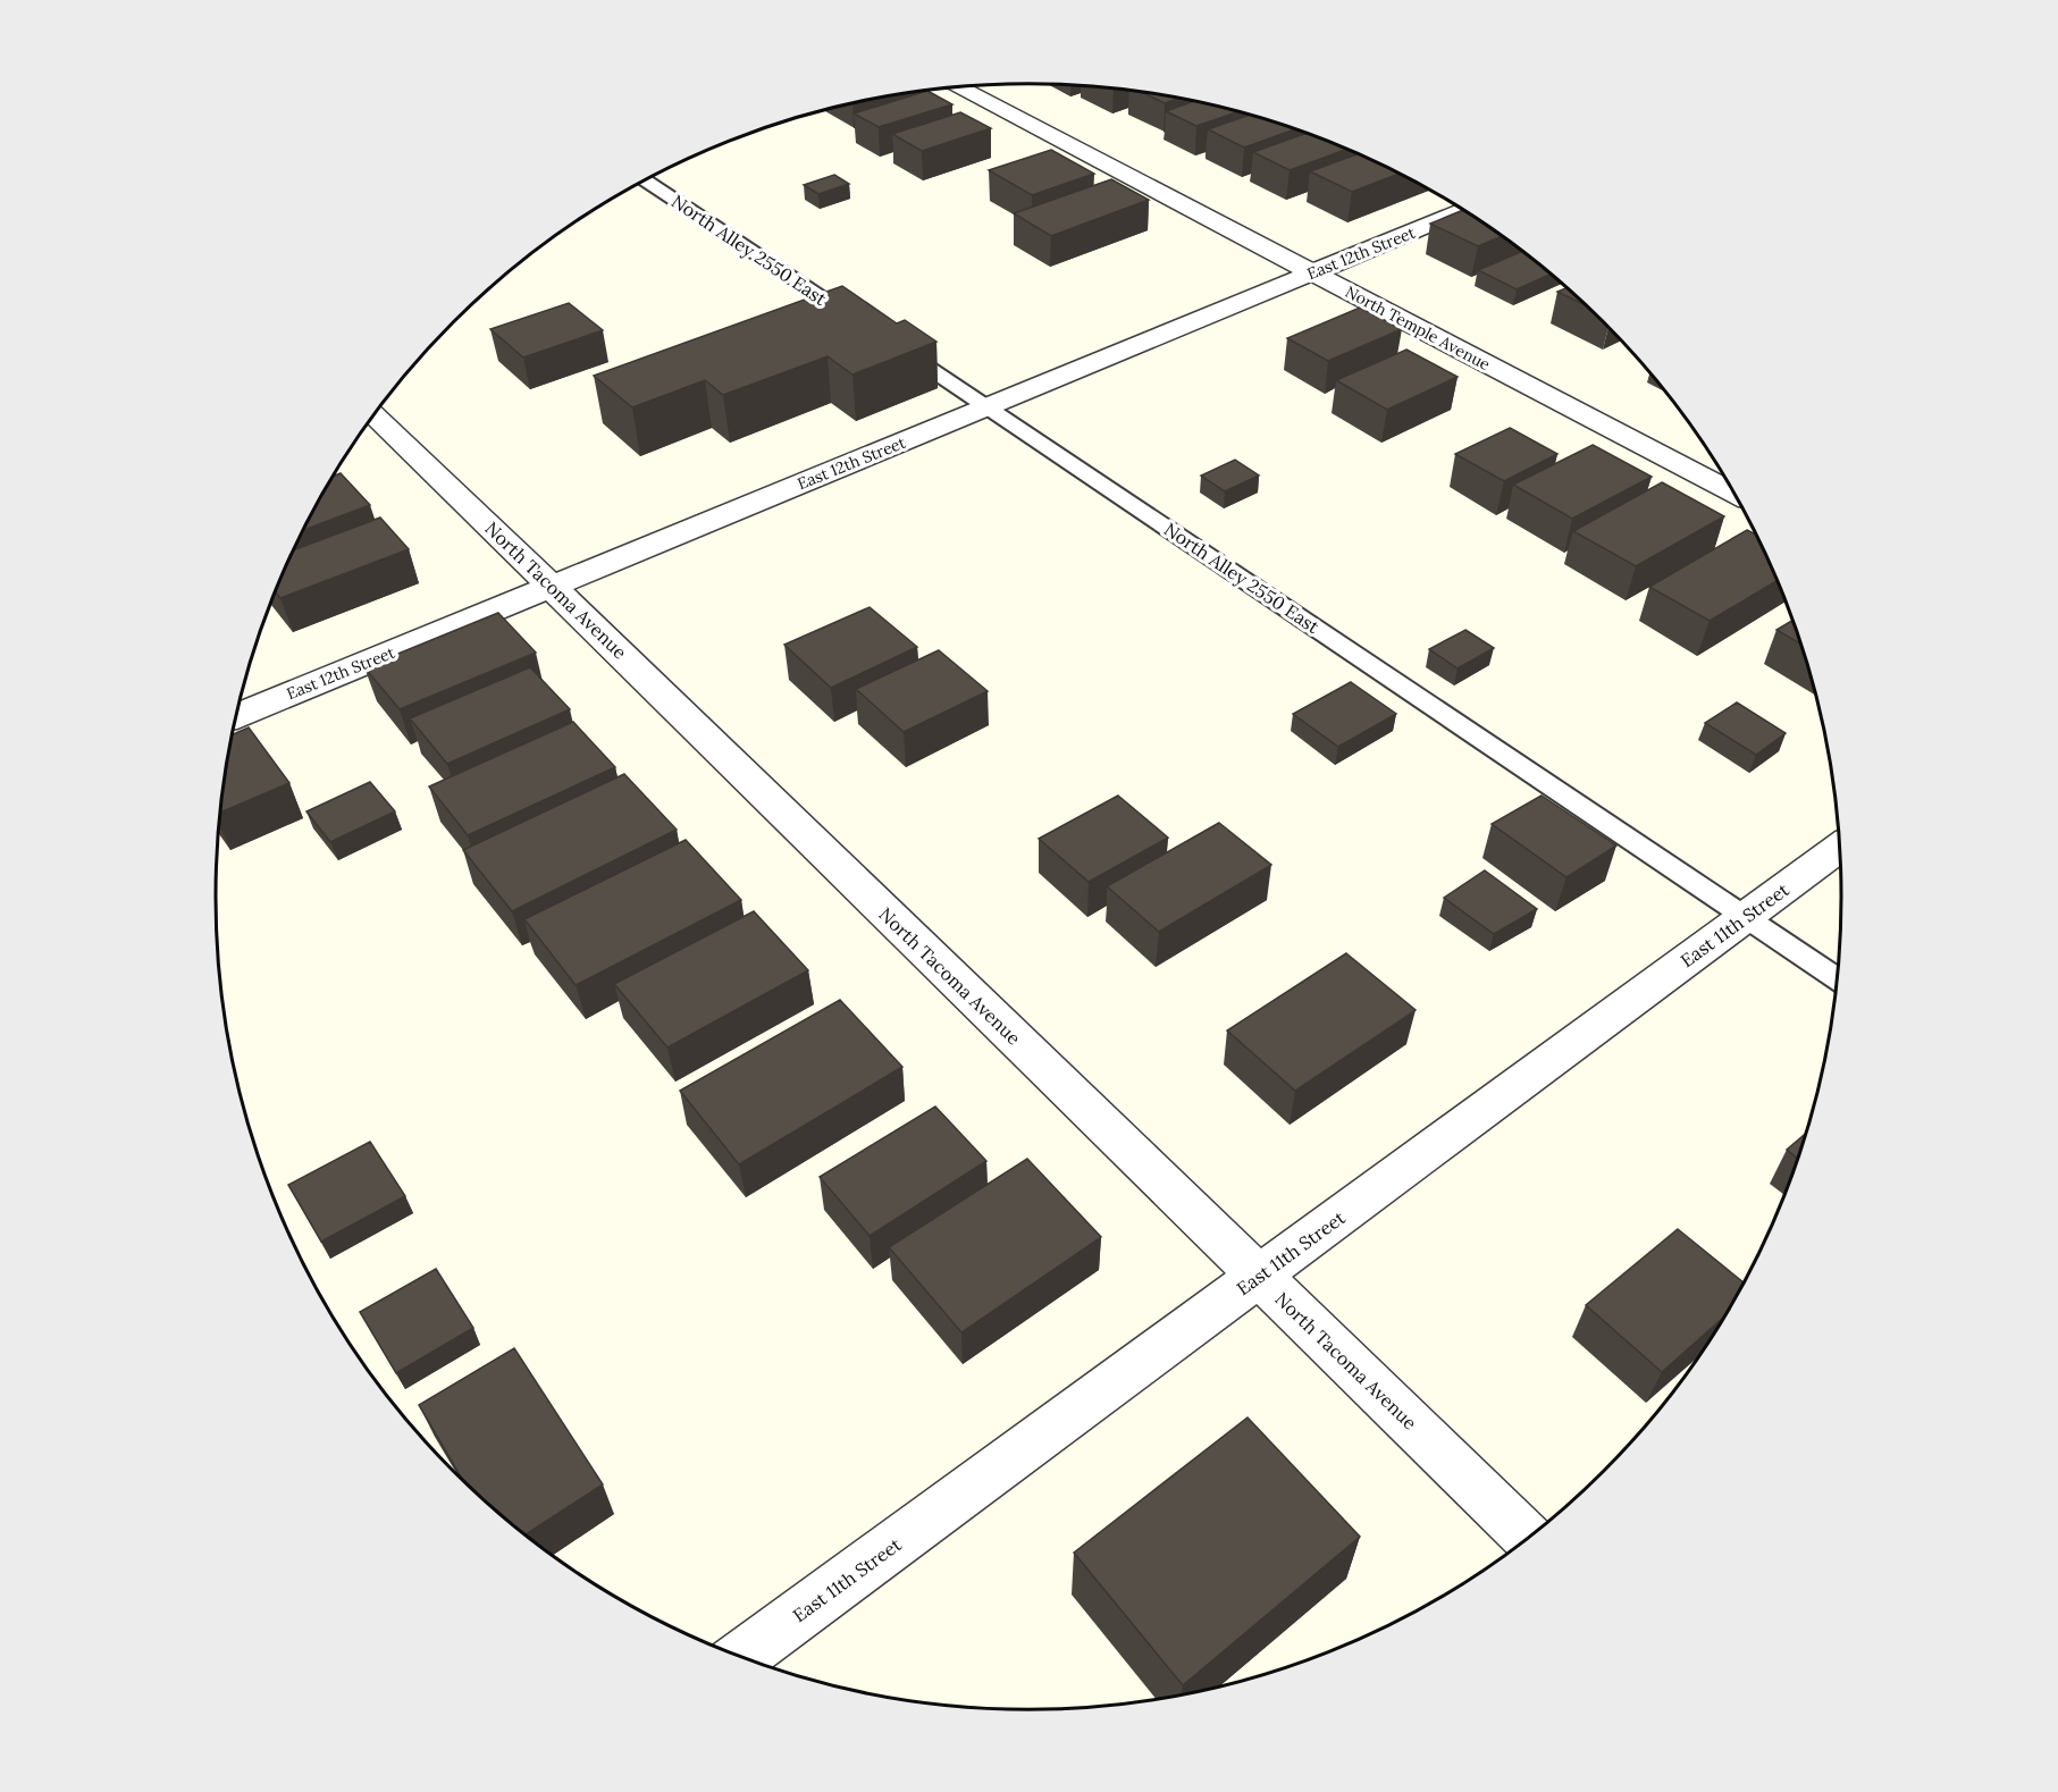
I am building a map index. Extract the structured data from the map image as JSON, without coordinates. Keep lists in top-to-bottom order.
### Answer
{
  "streets": {
    "street": [
      "East 12th Street",
      "North Temple Avenue",
      "North Tacoma Avenue",
      "East 11th Street"
    ],
    "lane": ["North Alley 2550 East"]
  },
  "crossings": [
    ["North Alley 2550 East", "East 12th Street"],
    ["North Alley 2550 East", "East 11th Street"],
    ["East 12th Street", "North Temple Avenue"],
    ["East 12th Street", "North Tacoma Avenue"],
    ["North Tacoma Avenue", "East 11th Street"]
  ]
}
